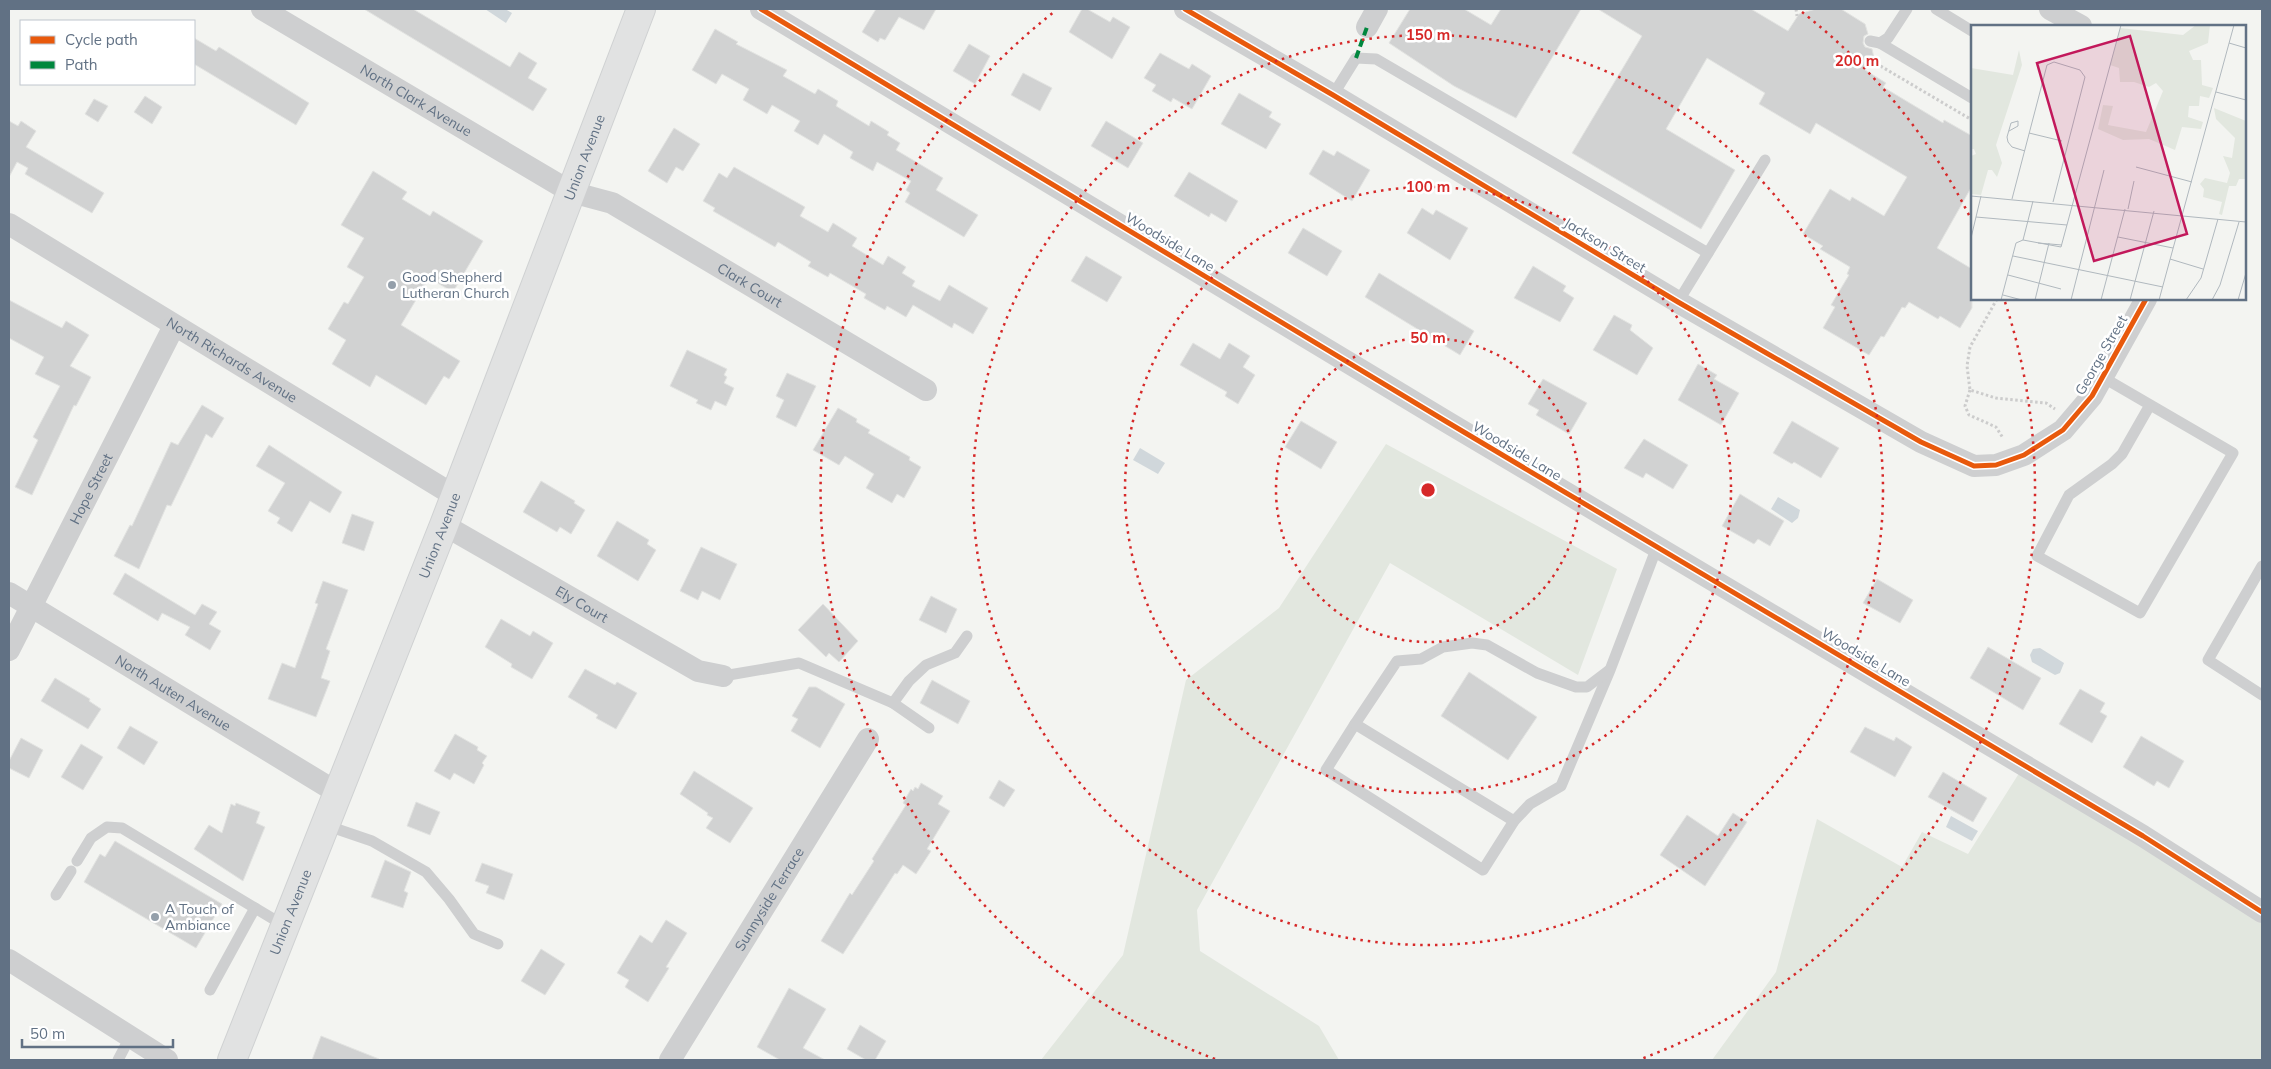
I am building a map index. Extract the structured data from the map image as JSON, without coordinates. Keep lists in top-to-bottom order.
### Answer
{
  "streets": {
    "street": [
      "North Clark Avenue",
      "Union Avenue",
      "Woodside Lane",
      "Jackson Street",
      "Clark Court",
      "George Street",
      "North Richards Avenue",
      "Hope Street",
      "Ely Court",
      "North Auten Avenue",
      "Sunnyside Terrace"
    ]
  },
  "crossings": [
    ["North Clark Avenue", "Union Avenue"],
    ["North Clark Avenue", "Clark Court"],
    ["Union Avenue", "Clark Court"],
    ["Union Avenue", "North Richards Avenue"],
    ["Union Avenue", "Ely Court"],
    ["Union Avenue", "North Auten Avenue"],
    ["Jackson Street", "George Street"],
    ["North Richards Avenue", "Hope Street"],
    ["Hope Street", "North Auten Avenue"]
  ],
  "places": ["Good Shepherd Lutheran Church", "A Touch of Ambiance"],
  "legend": ["Cycle path", "Path"],
  "scale_bar": "50 m",
  "rings": [
    "150 m",
    "200 m",
    "100 m",
    "50 m"
  ]
}
